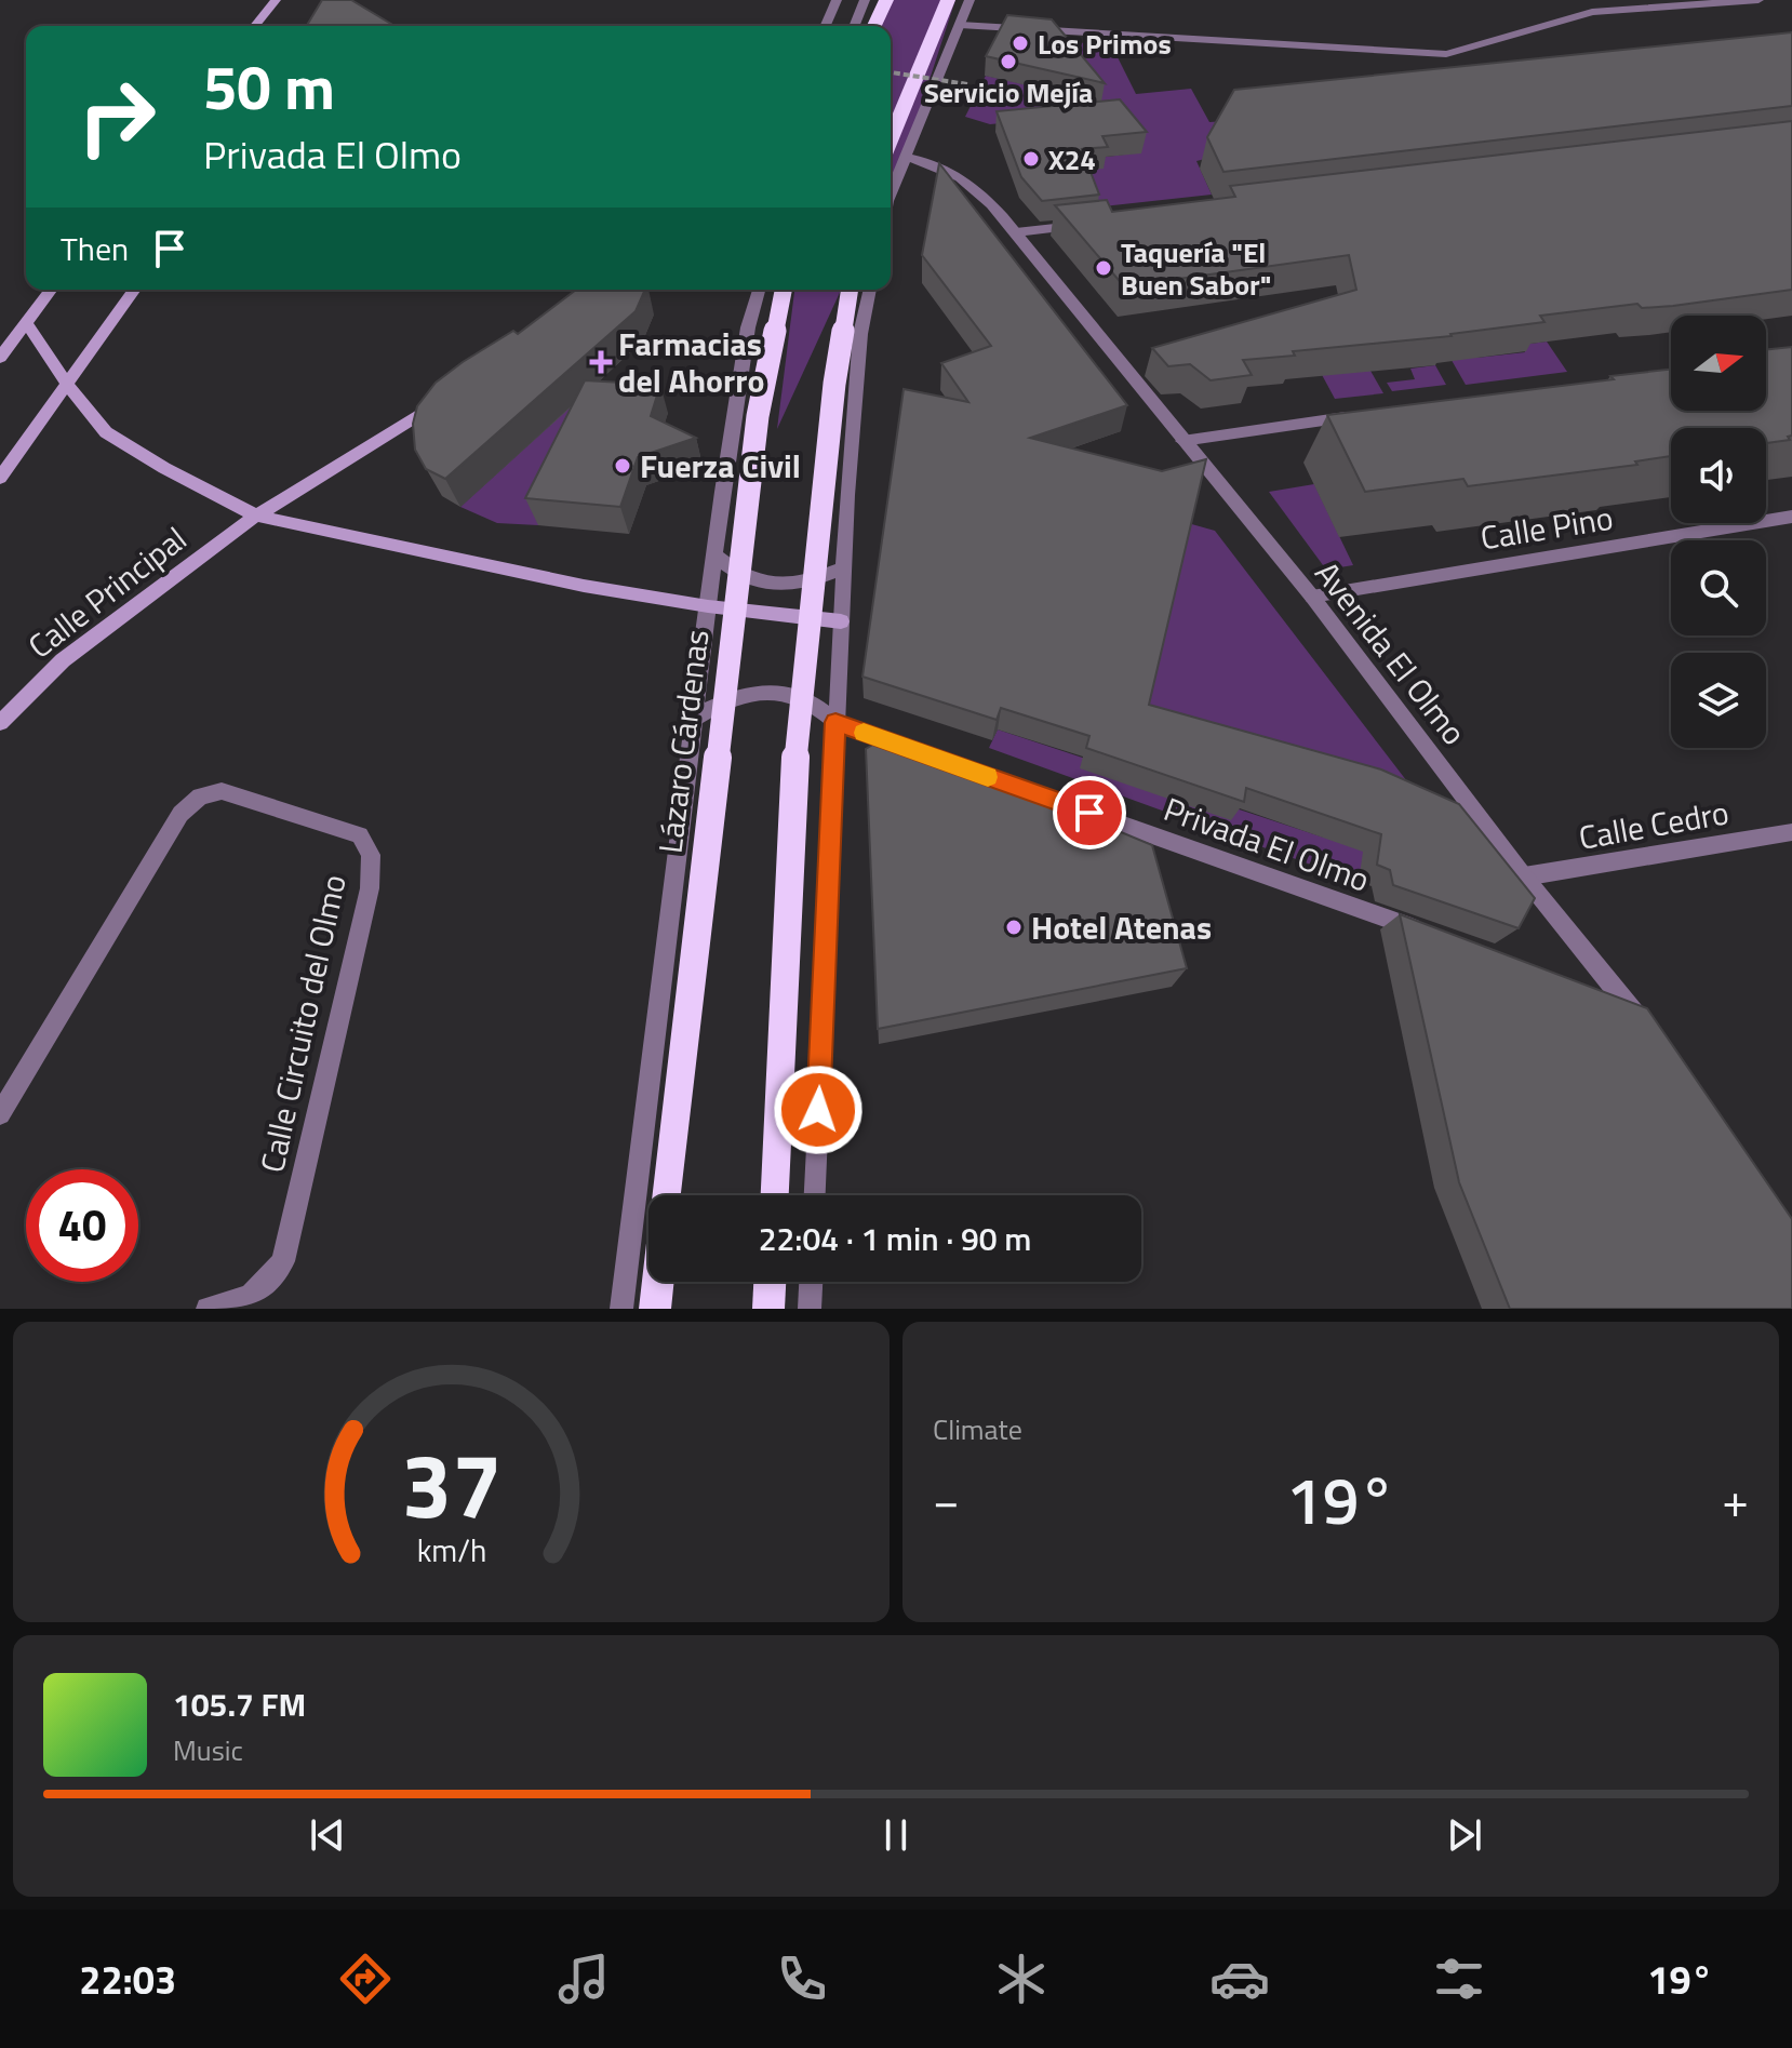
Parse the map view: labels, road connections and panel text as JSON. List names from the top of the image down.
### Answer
{
  "streets": {
    "highway": ["Lázaro Cárdenas"],
    "main road": ["Calle Principal"],
    "street": [
      "Calle Pino",
      "Avenida El Olmo",
      "Calle Cedro",
      "Privada El Olmo",
      "Calle Circuito del Olmo"
    ]
  },
  "crossings": [
    ["Calle Pino", "Avenida El Olmo"],
    ["Avenida El Olmo", "Calle Cedro"]
  ],
  "places": {
    "other": [
      "Los Primos",
      "Servicio Mejía",
      "X24",
      "Taquería \"El Buen Sabor\"",
      "Fuerza Civil",
      "Hotel Atenas"
    ],
    "health": ["Farmacias del Ahorro"]
  },
  "north": "right",
  "page": {
    "turn": ["50 m", "Privada El Olmo"],
    "then": "Then",
    "limit": "40",
    "trip": "22:04 · 1 min · 90 m",
    "tile": "Climate",
    "heat": ["−", "19°", "+"],
    "song": ["105.7 FM", "Music"],
    "tabs": ["22:03", "19°"],
    "gauge": ["37", "km/h"]
  }
}
